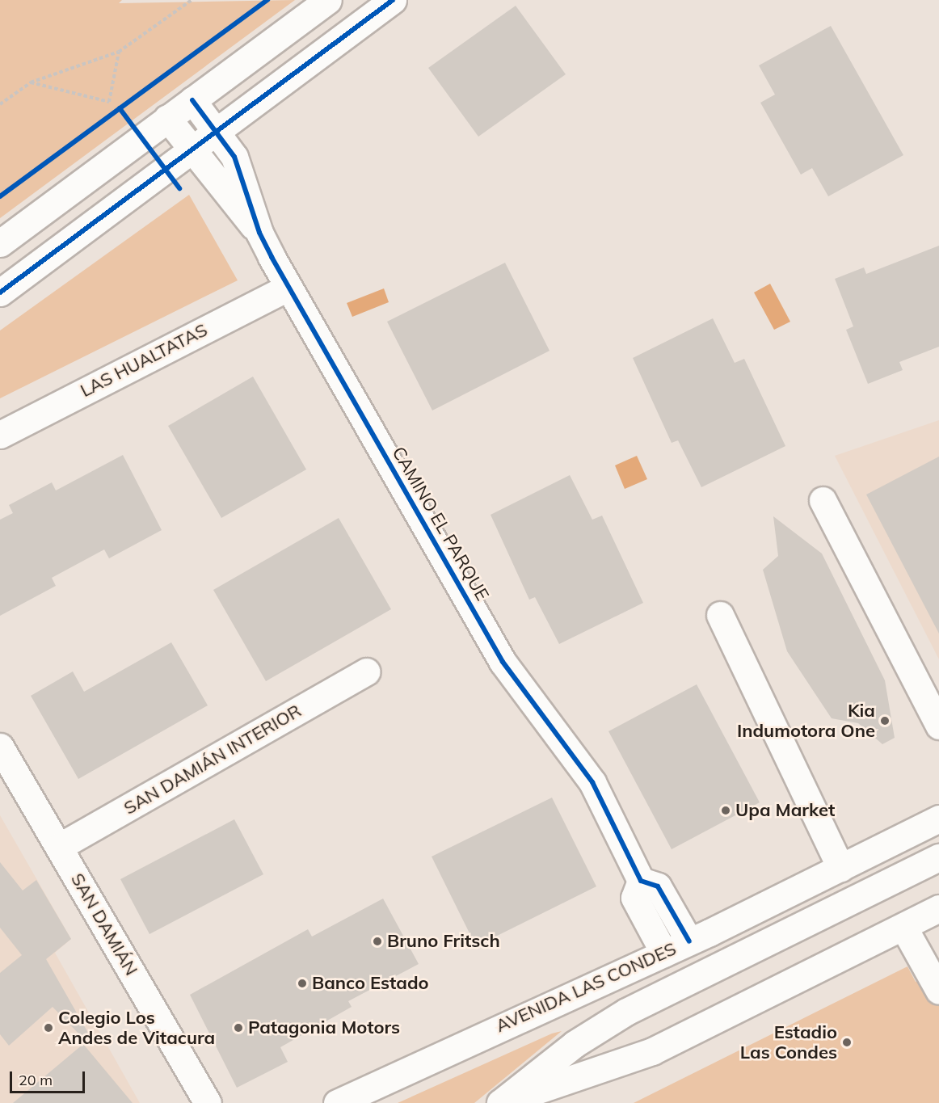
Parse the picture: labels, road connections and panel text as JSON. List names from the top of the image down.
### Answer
{
  "streets": {
    "street": [
      "LAS HUALTATAS",
      "CAMINO EL PARQUE",
      "SAN DAMIÁN INTERIOR",
      "SAN DAMIÁN",
      "AVENIDA LAS CONDES"
    ]
  },
  "crossings": [
    ["LAS HUALTATAS", "CAMINO EL PARQUE"],
    ["SAN DAMIÁN INTERIOR", "SAN DAMIÁN"]
  ],
  "places": [
    "Kia Indumotora One",
    "Upa Market",
    "Bruno Fritsch",
    "Banco Estado",
    "Colegio Los Andes de Vitacura",
    "Patagonia Motors",
    "Estadio Las Condes"
  ],
  "scale_bar": "20 m"
}
